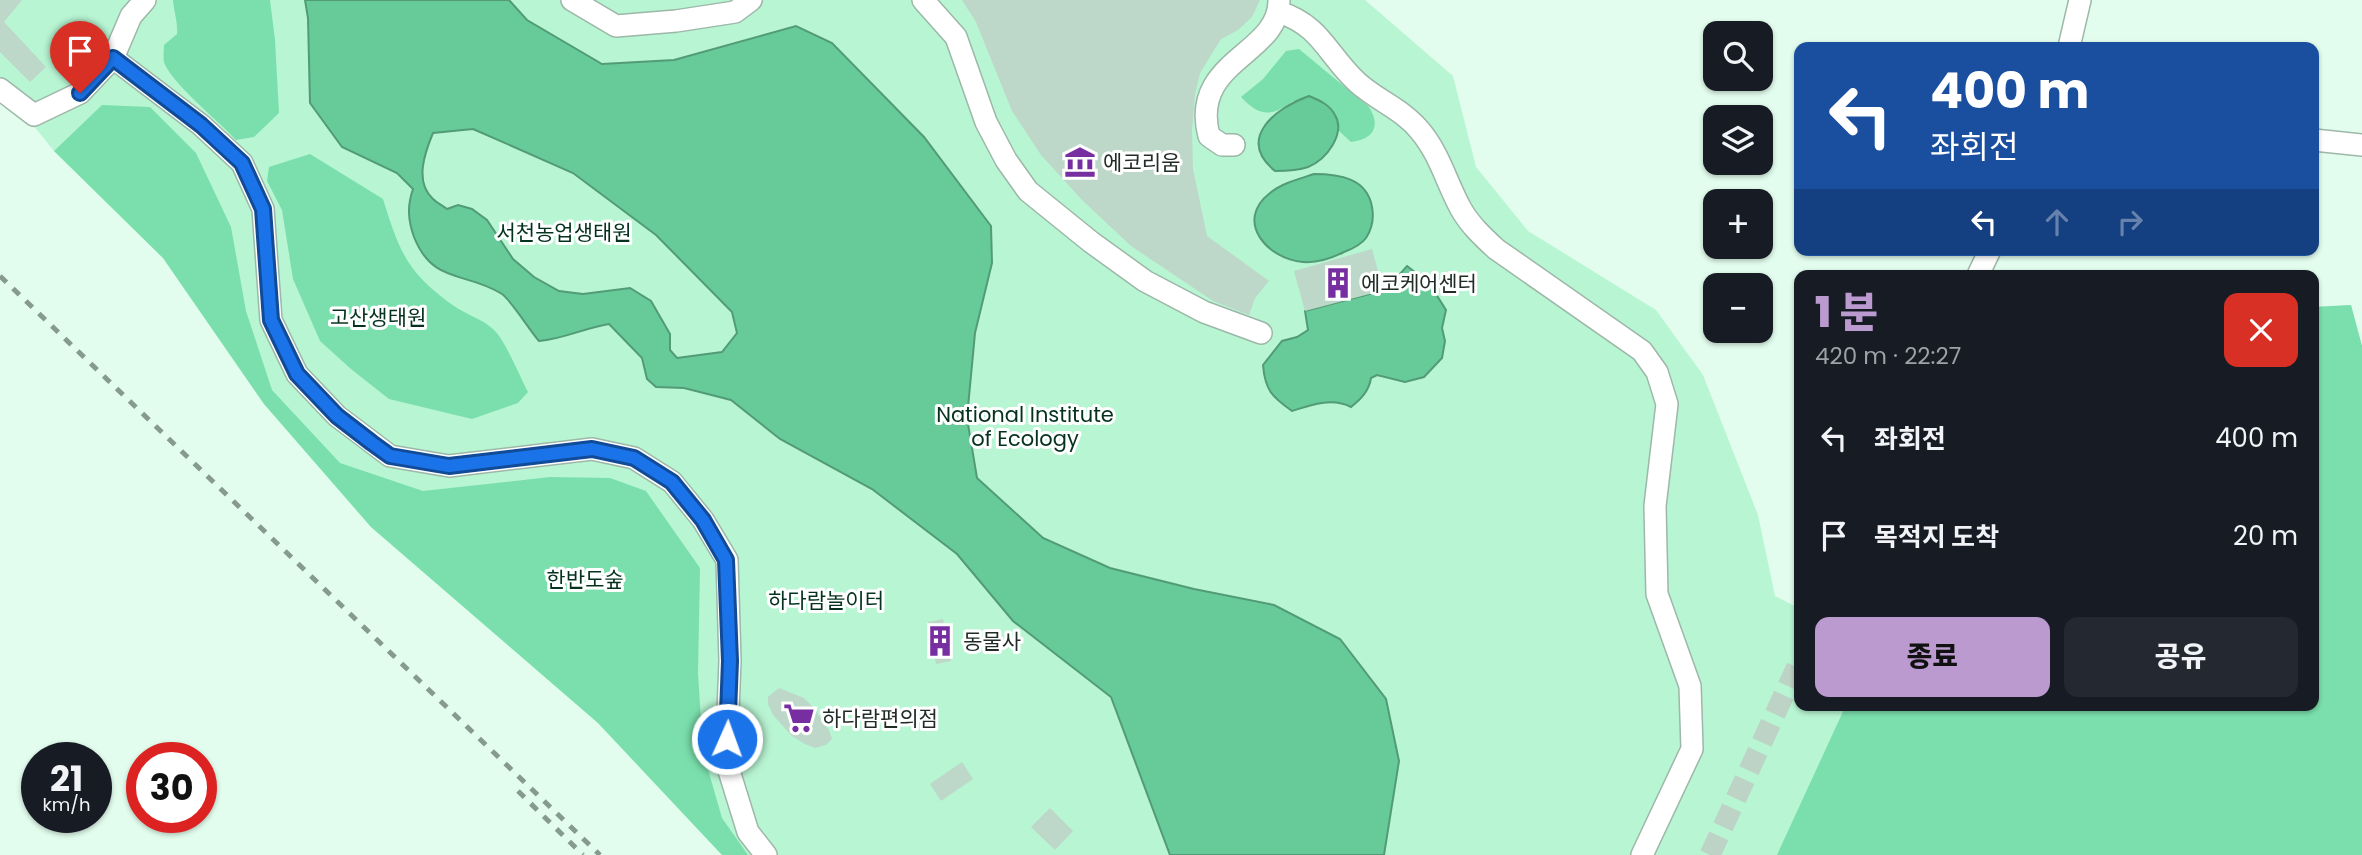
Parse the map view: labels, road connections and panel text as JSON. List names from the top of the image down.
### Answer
{
  "parks": [
    "서천농업생태원",
    "고산생태원",
    "National Institute of Ecology",
    "한반도숲",
    "하다람놀이터"
  ],
  "places": {
    "museum": ["에코리움"],
    "building": ["에코케어센터", "동물사"],
    "supermarket": ["하다람편의점"]
  },
  "page": {
    "map_buttons": ["+", "−"],
    "turn": ["400 m", "좌회전"],
    "heading": ["1 분", "420 m · 22:27"],
    "list": [
      {
        "name": "좌회전",
        "value": "400 m"
      },
      {
        "name": "목적지 도착",
        "value": "20 m"
      }
    ],
    "buttons": ["종료", "공유"],
    "speed": "21 km/h",
    "limit": "30"
  }
}
